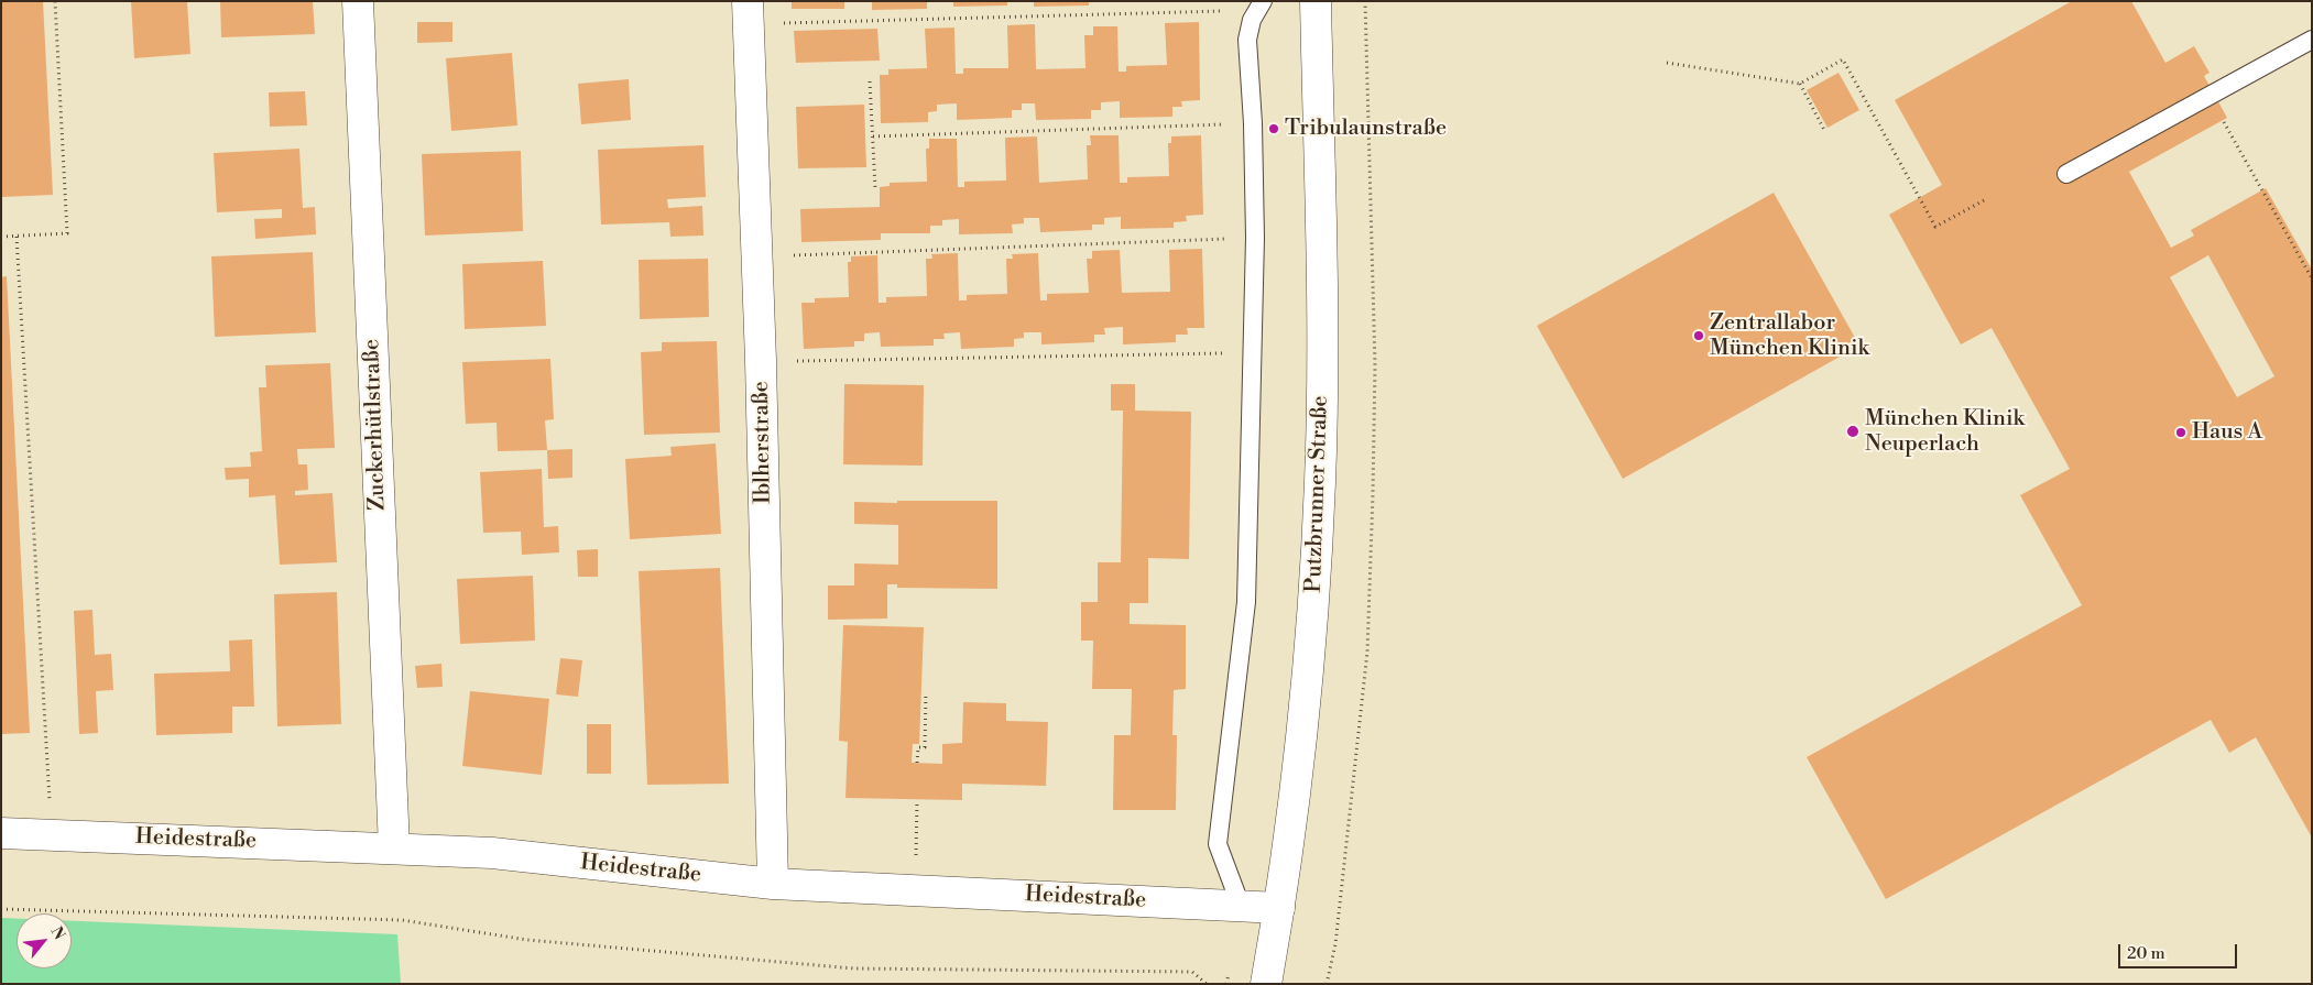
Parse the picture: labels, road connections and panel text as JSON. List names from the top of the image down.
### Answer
{
  "streets": {
    "street": [
      "Zuckerhütlstraße",
      "Iblherstraße",
      "Putzbrunner Straße",
      "Heidestraße"
    ]
  },
  "crossings": [
    ["Zuckerhütlstraße", "Heidestraße"],
    ["Iblherstraße", "Heidestraße"],
    ["Putzbrunner Straße", "Heidestraße"]
  ],
  "places": [
    "Tribulaunstraße",
    "Zentrallabor München Klinik",
    "München Klinik Neuperlach",
    "Haus A"
  ],
  "scale_bar": "20 m",
  "north": "top right"
}
